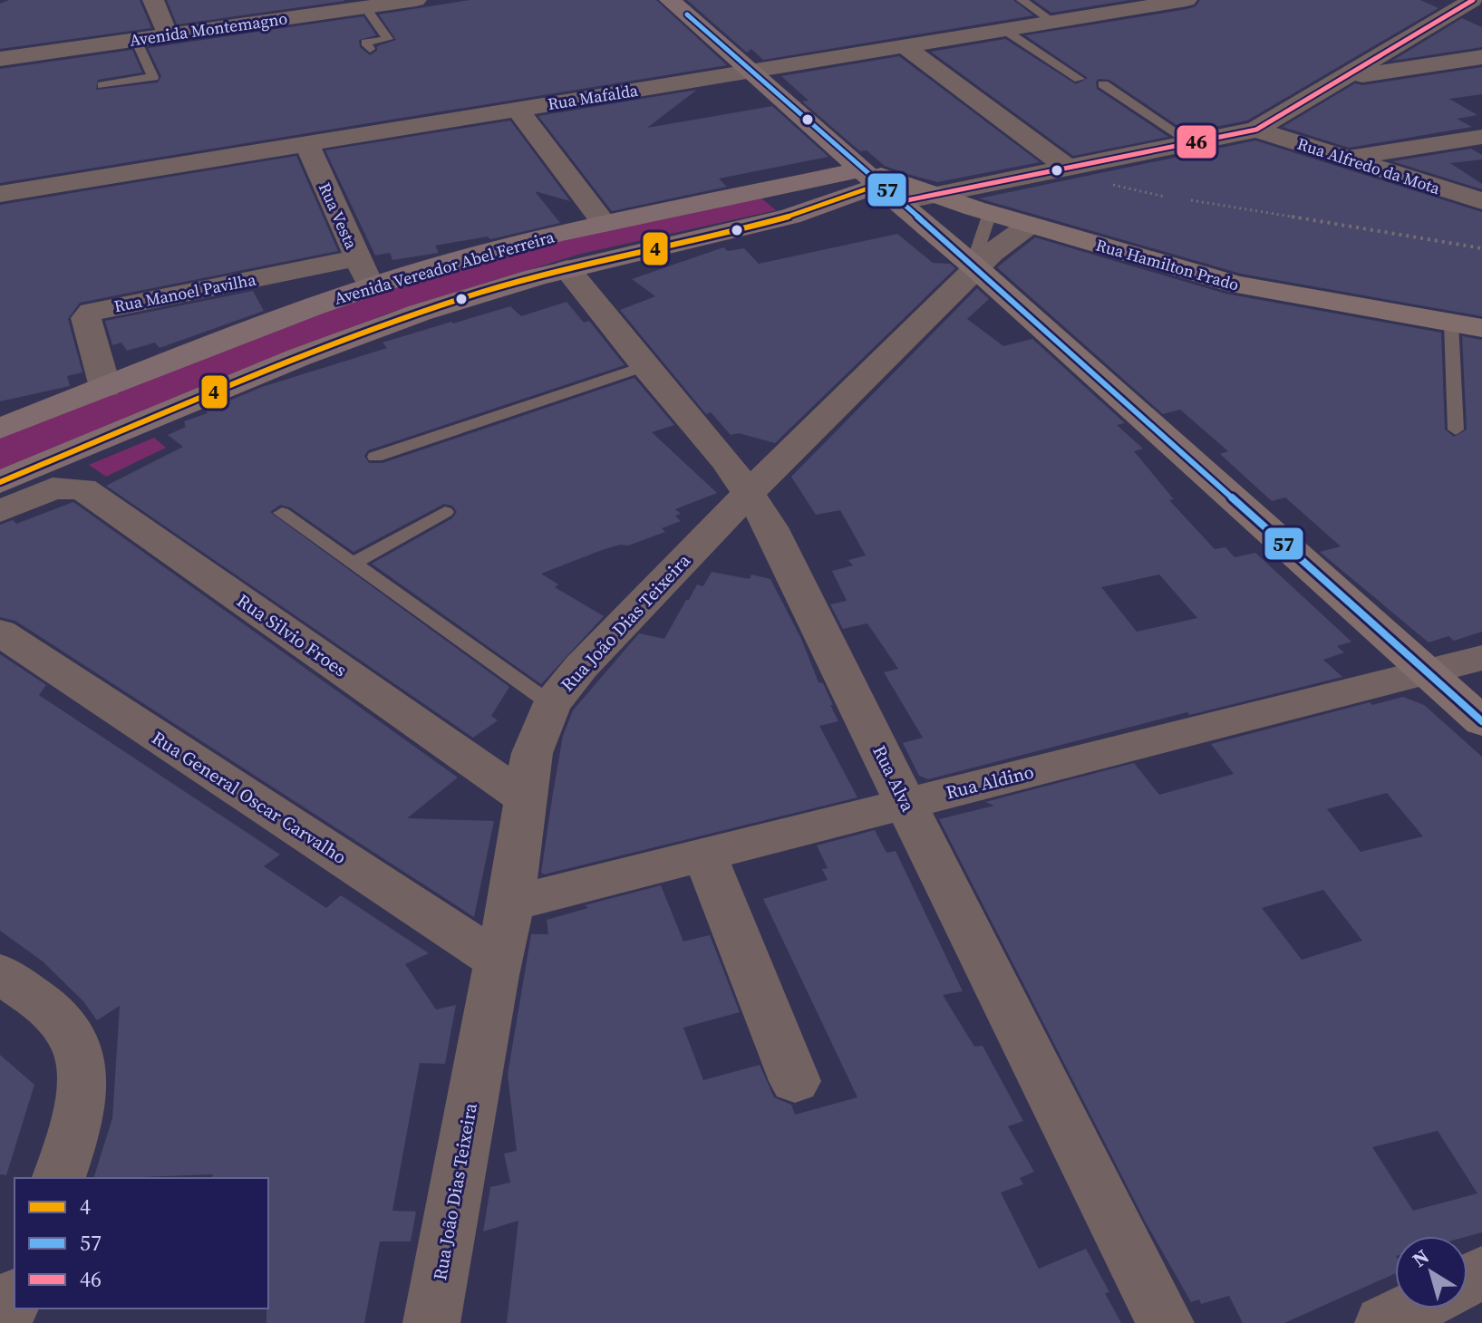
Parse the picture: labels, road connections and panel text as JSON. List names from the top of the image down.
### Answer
{
  "streets": {
    "main road": ["Rua Hamilton Prado", "Avenida Vereador Abel Ferreira"],
    "street": [
      "Avenida Montemagno",
      "Rua Mafalda",
      "Rua Alfredo da Mota",
      "Rua Vesta",
      "Rua Manoel Pavilha",
      "Rua João Dias Teixeira",
      "Rua Silvio Froes",
      "Rua Alva",
      "Rua Aldino",
      "Rua General Oscar Carvalho"
    ]
  },
  "crossings": [
    ["Rua Mafalda", "Rua Vesta"],
    ["Rua Vesta", "Avenida Vereador Abel Ferreira"],
    ["Rua Vesta", "Rua Manoel Pavilha"],
    ["Rua Hamilton Prado", "Avenida Vereador Abel Ferreira"],
    ["Rua Hamilton Prado", "Rua João Dias Teixeira"],
    ["Avenida Vereador Abel Ferreira", "Rua Manoel Pavilha"],
    ["Avenida Vereador Abel Ferreira", "Rua Alva"],
    ["Rua João Dias Teixeira", "Rua Silvio Froes"],
    ["Rua João Dias Teixeira", "Rua Alva"],
    ["Rua João Dias Teixeira", "Rua Aldino"],
    ["Rua João Dias Teixeira", "Rua General Oscar Carvalho"],
    ["Rua Alva", "Rua Aldino"]
  ],
  "lines": ["transit line 46", "transit line 57", "transit line 4"],
  "legend": ["4", "57", "46"],
  "north": "top left"
}
